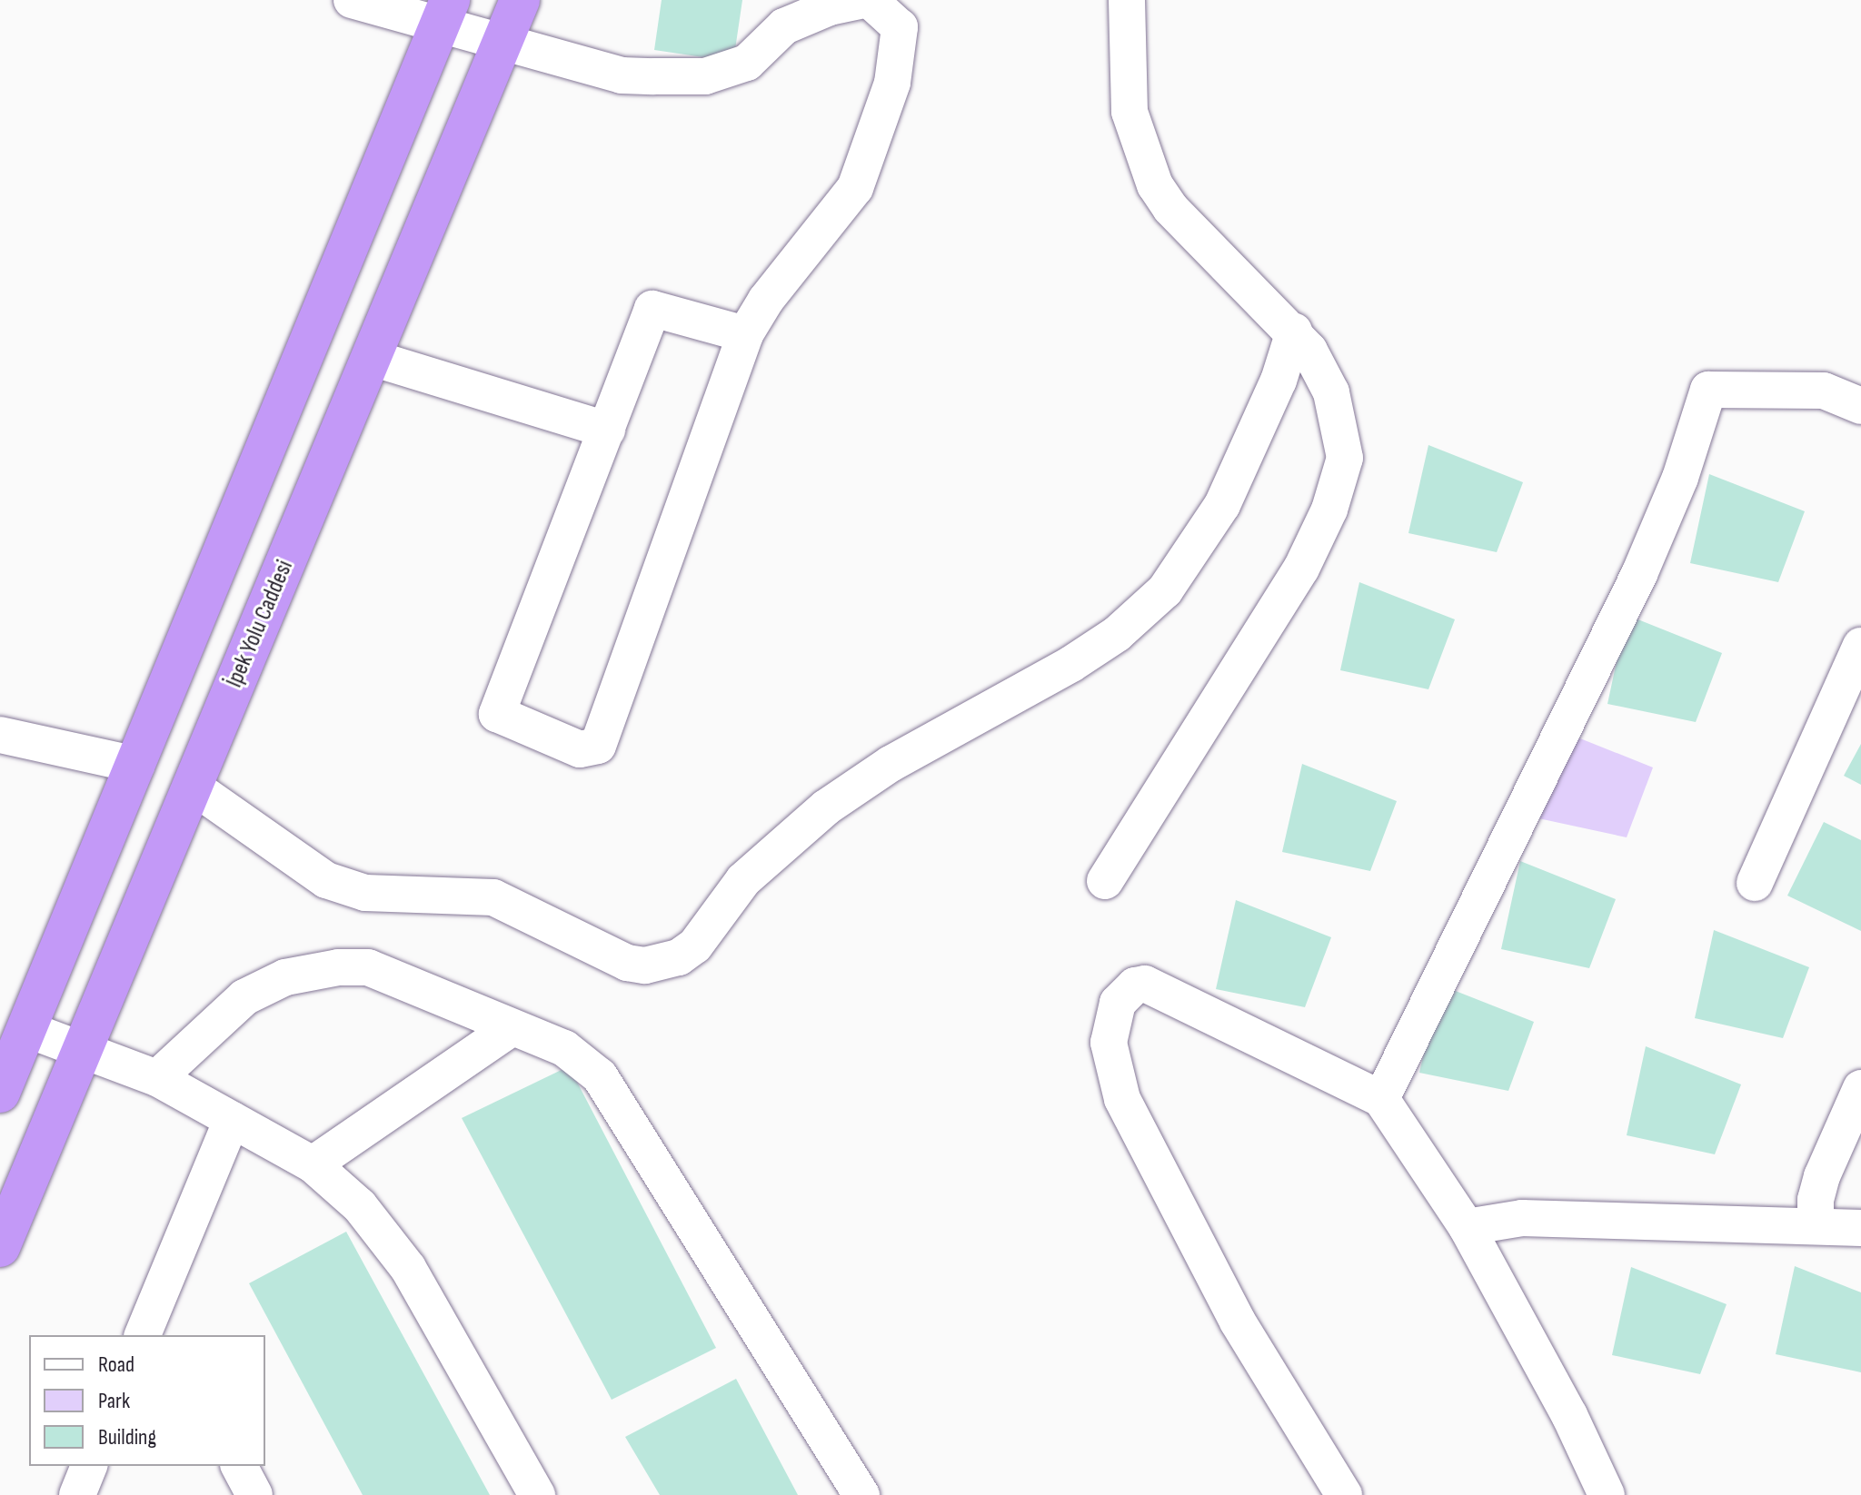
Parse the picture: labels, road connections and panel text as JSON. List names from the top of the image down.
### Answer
{
  "streets": {
    "highway": ["İpek Yolu Caddesi"]
  },
  "legend": ["Road", "Park", "Building"]
}
